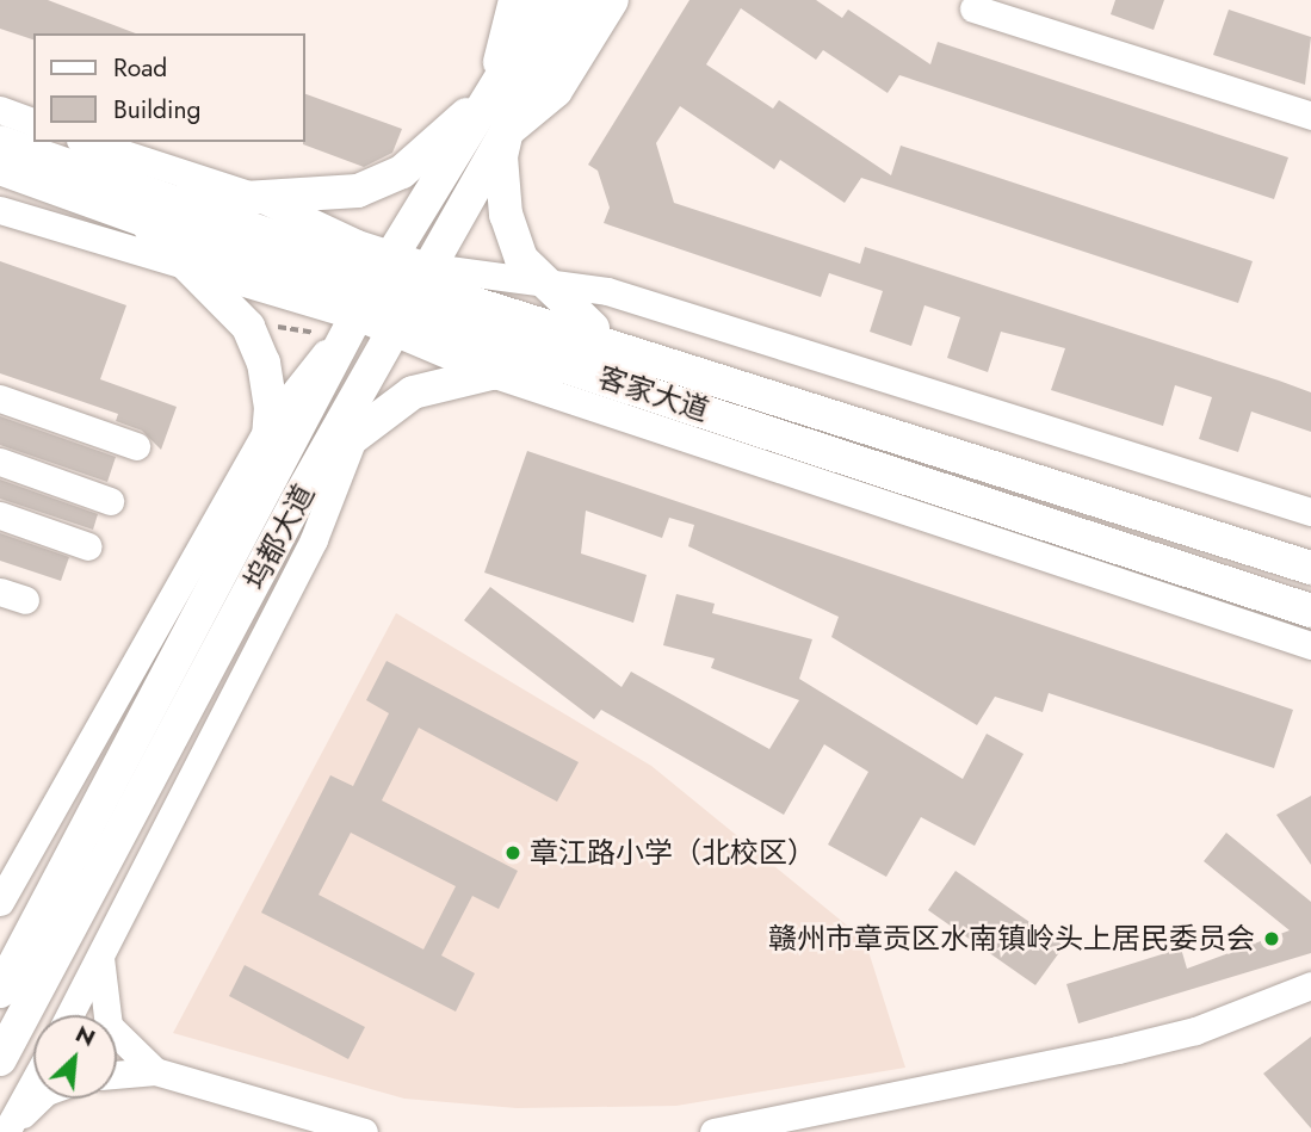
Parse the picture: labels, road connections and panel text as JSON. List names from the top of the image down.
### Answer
{
  "streets": {
    "main road": ["客家大道", "坞都大道"]
  },
  "crossings": [
    ["客家大道", "坞都大道"]
  ],
  "places": ["章江路小学（北校区）", "赣州市章贡区水南镇岭头上居民委员会"],
  "legend": ["Road", "Building"],
  "north": "top right"
}
